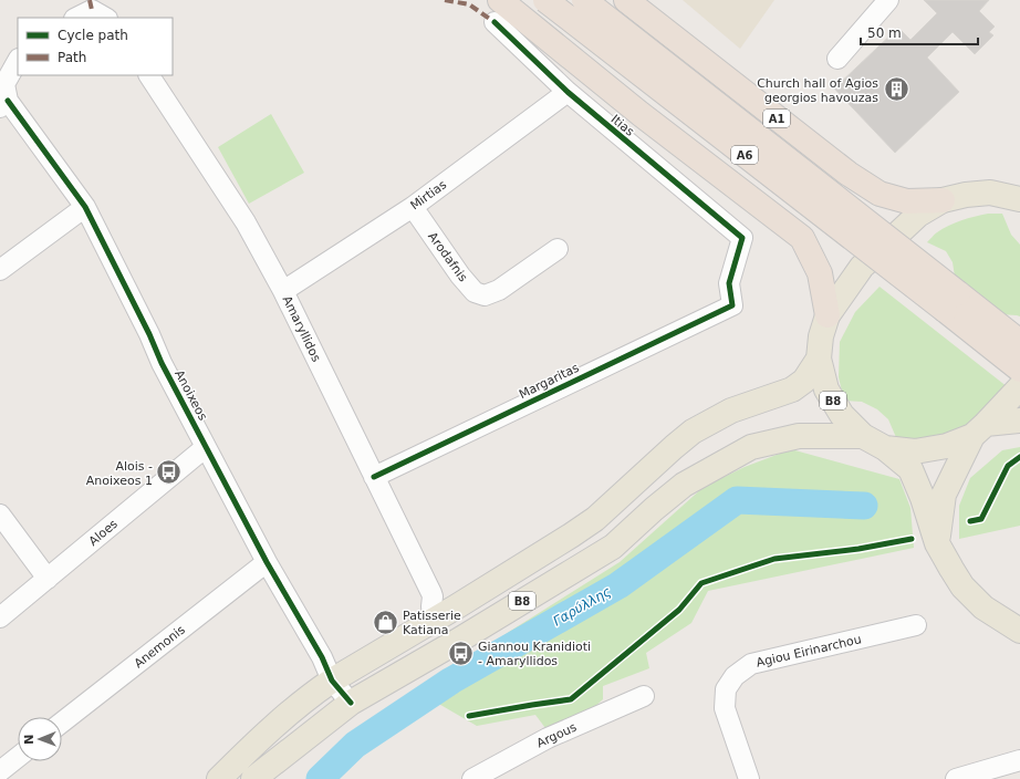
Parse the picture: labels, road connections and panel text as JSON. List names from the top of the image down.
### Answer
{
  "streets": {
    "highway": ["A1", "A6"],
    "main road": ["B8"],
    "street": [
      "Itias",
      "Mirtias",
      "Arodafnis",
      "Amaryllidos",
      "Margaritas",
      "Anoixeos",
      "Aloes",
      "Anemonis",
      "Agiou Eirinarchou",
      "Argous"
    ]
  },
  "crossings": [
    ["A1", "B8"],
    ["Itias", "Mirtias"],
    ["Itias", "Margaritas"],
    ["Mirtias", "Arodafnis"],
    ["Mirtias", "Amaryllidos"],
    ["Amaryllidos", "Margaritas"],
    ["Amaryllidos", "B8"],
    ["Anoixeos", "B8"],
    ["Anoixeos", "Aloes"],
    ["Anoixeos", "Anemonis"]
  ],
  "water": ["Γαρύλλης"],
  "places": {
    "building": ["Church hall of Agios georgios havouzas"],
    "bus stop": ["Alois - Anoixeos 1", "Giannou Kranidioti - Amaryllidos"],
    "shop": ["Patisserie Katiana"]
  },
  "legend": ["Cycle path", "Path"],
  "scale_bar": "50 m",
  "north": "left"
}
